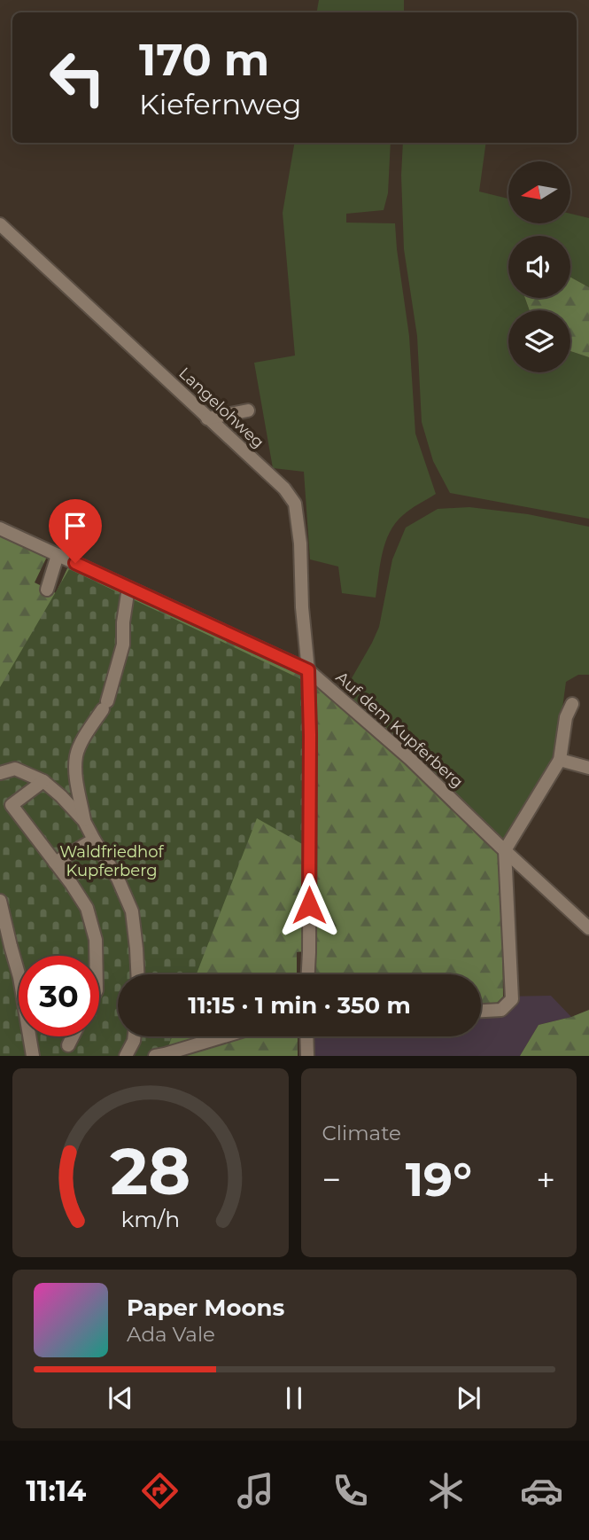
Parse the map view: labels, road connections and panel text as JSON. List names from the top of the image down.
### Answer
{
  "streets": {
    "street": ["Langelohweg", "Auf dem Kupferberg"]
  },
  "crossings": [
    ["Langelohweg", "Auf dem Kupferberg"]
  ],
  "parks": ["Waldfriedhof Kupferberg"],
  "north": "left",
  "page": {
    "turn": ["170 m", "Kiefernweg"],
    "limit": "30",
    "trip": "11:15 · 1 min · 350 m",
    "tile": "Climate",
    "heat": ["−", "19°", "+"],
    "song": ["Paper Moons", "Ada Vale"],
    "tabs": "11:14",
    "gauge": ["28", "km/h"]
  }
}
